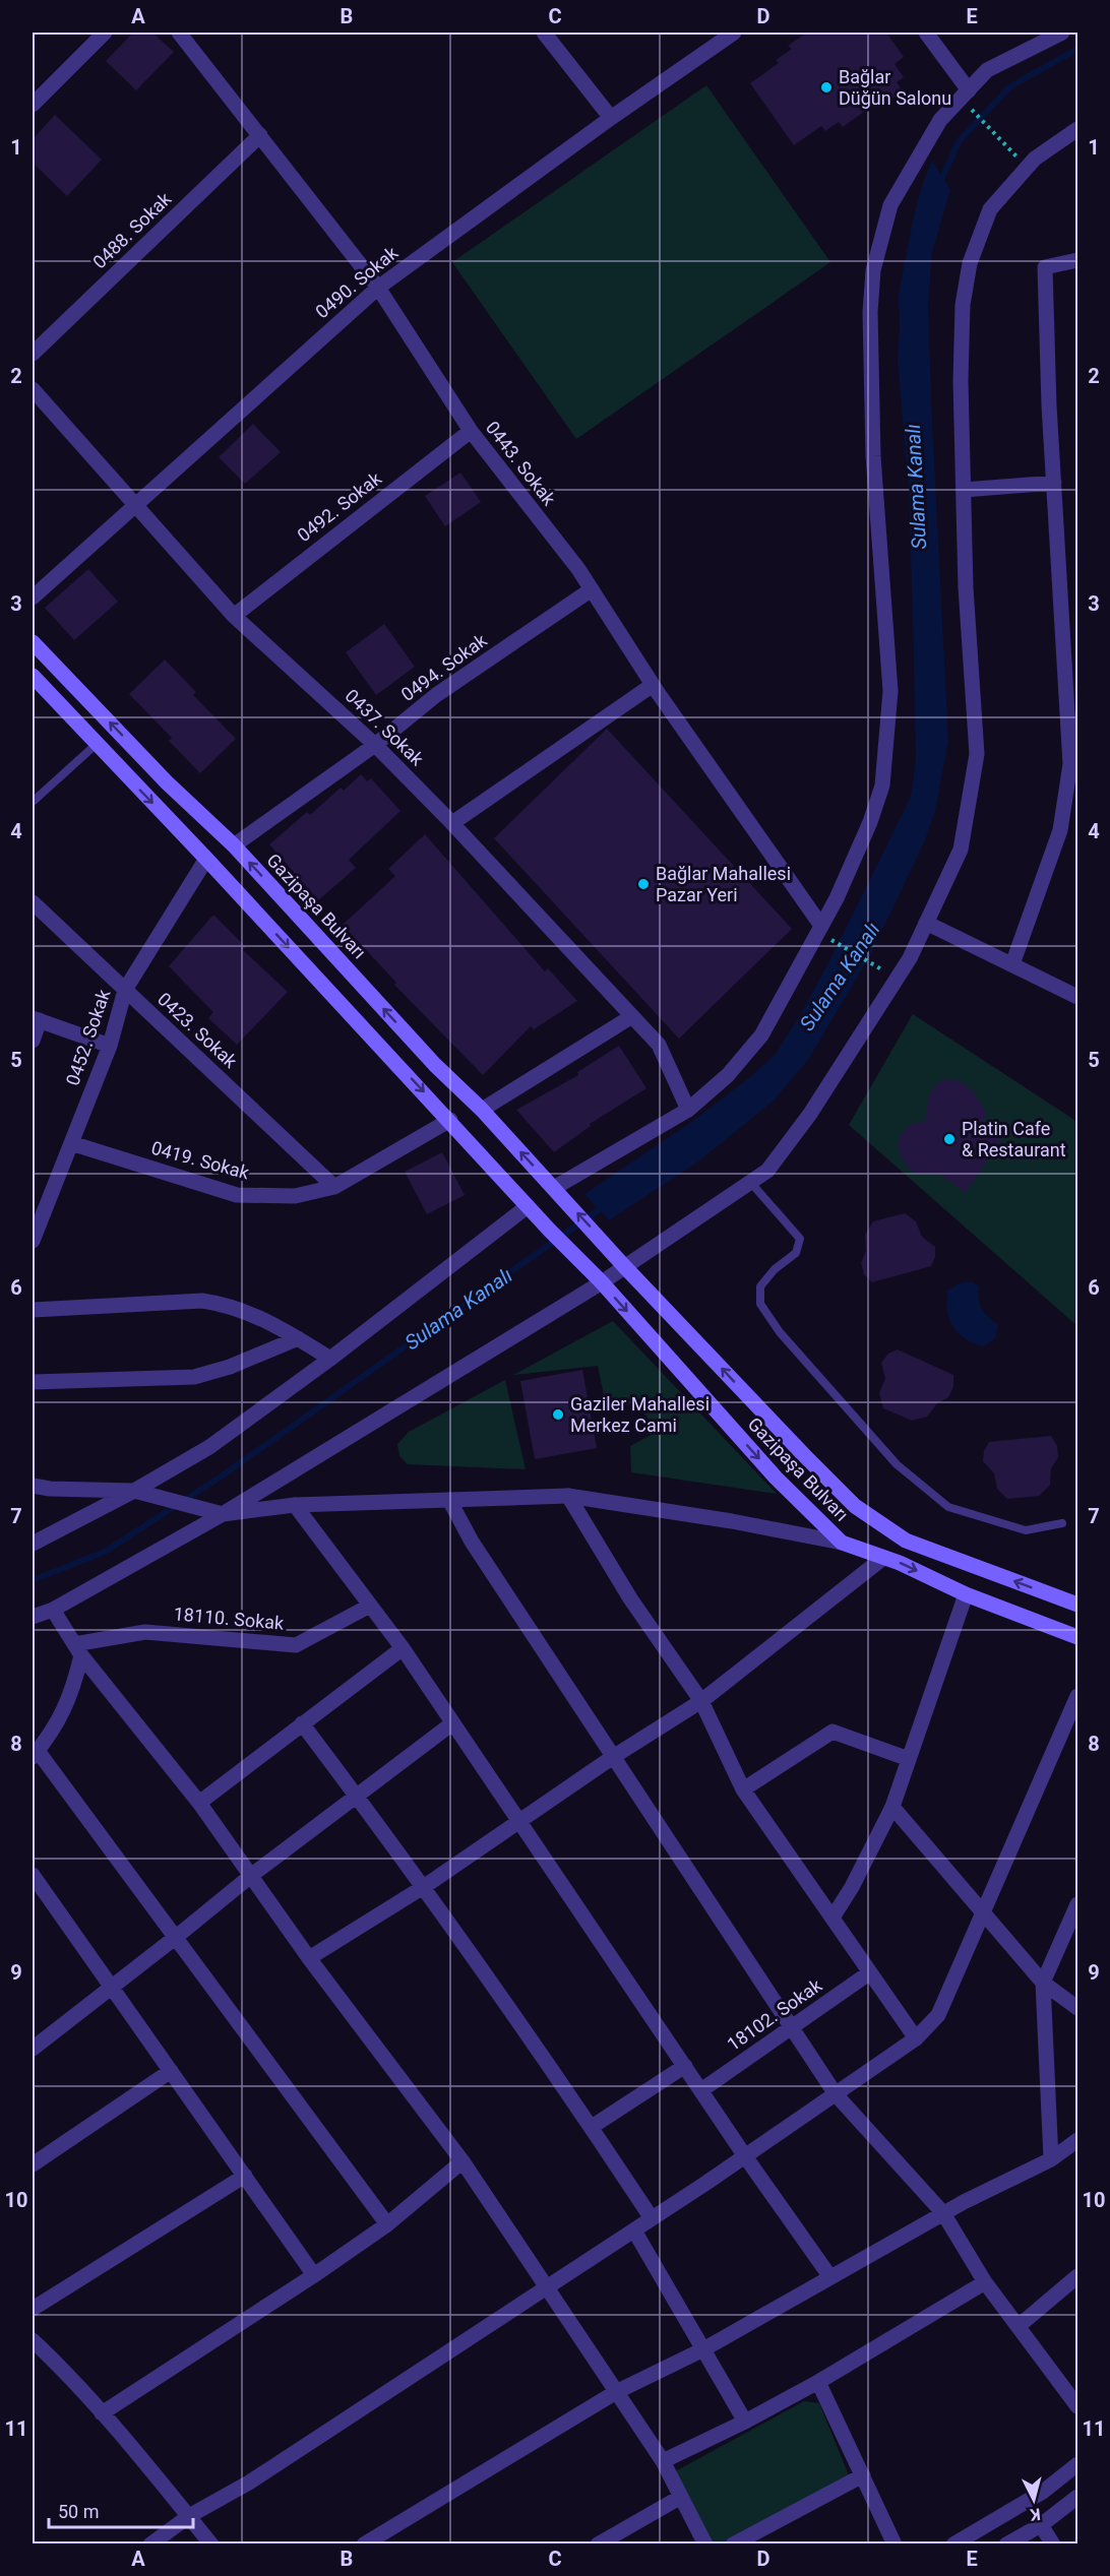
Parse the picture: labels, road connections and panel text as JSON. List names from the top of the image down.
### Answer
{
  "streets": {
    "main road": ["Gazipaşa Bulvarı"],
    "street": [
      "0488. Sokak",
      "0490. Sokak",
      "0443. Sokak",
      "0492. Sokak",
      "0494. Sokak",
      "0437. Sokak",
      "0423. Sokak",
      "0452. Sokak",
      "0419. Sokak",
      "18110. Sokak",
      "18102. Sokak"
    ]
  },
  "crossings": [
    ["0488. Sokak", "0443. Sokak"],
    ["0490. Sokak", "0443. Sokak"],
    ["0490. Sokak", "0437. Sokak"],
    ["0443. Sokak", "0492. Sokak"],
    ["0443. Sokak", "0494. Sokak"],
    ["0492. Sokak", "0437. Sokak"],
    ["0494. Sokak", "0437. Sokak"],
    ["0494. Sokak", "Gazipaşa Bulvarı"],
    ["0423. Sokak", "0452. Sokak"],
    ["0423. Sokak", "0419. Sokak"],
    ["0452. Sokak", "0419. Sokak"]
  ],
  "water": ["Sulama Kanalı"],
  "places": [
    "Bağlar Düğün Salonu",
    "Bağlar Mahallesi Pazar Yeri",
    "Platin Cafe & Restaurant",
    "Gaziler Mahallesi Merkez Cami"
  ],
  "scale_bar": "50 m",
  "north": "bottom",
  "grid": {
    "columns": [
      "A",
      "B",
      "C",
      "D",
      "E"
    ],
    "rows": [
      "1",
      "2",
      "3",
      "4",
      "5",
      "6",
      "7",
      "8",
      "9",
      "10",
      "11"
    ]
  }
}
